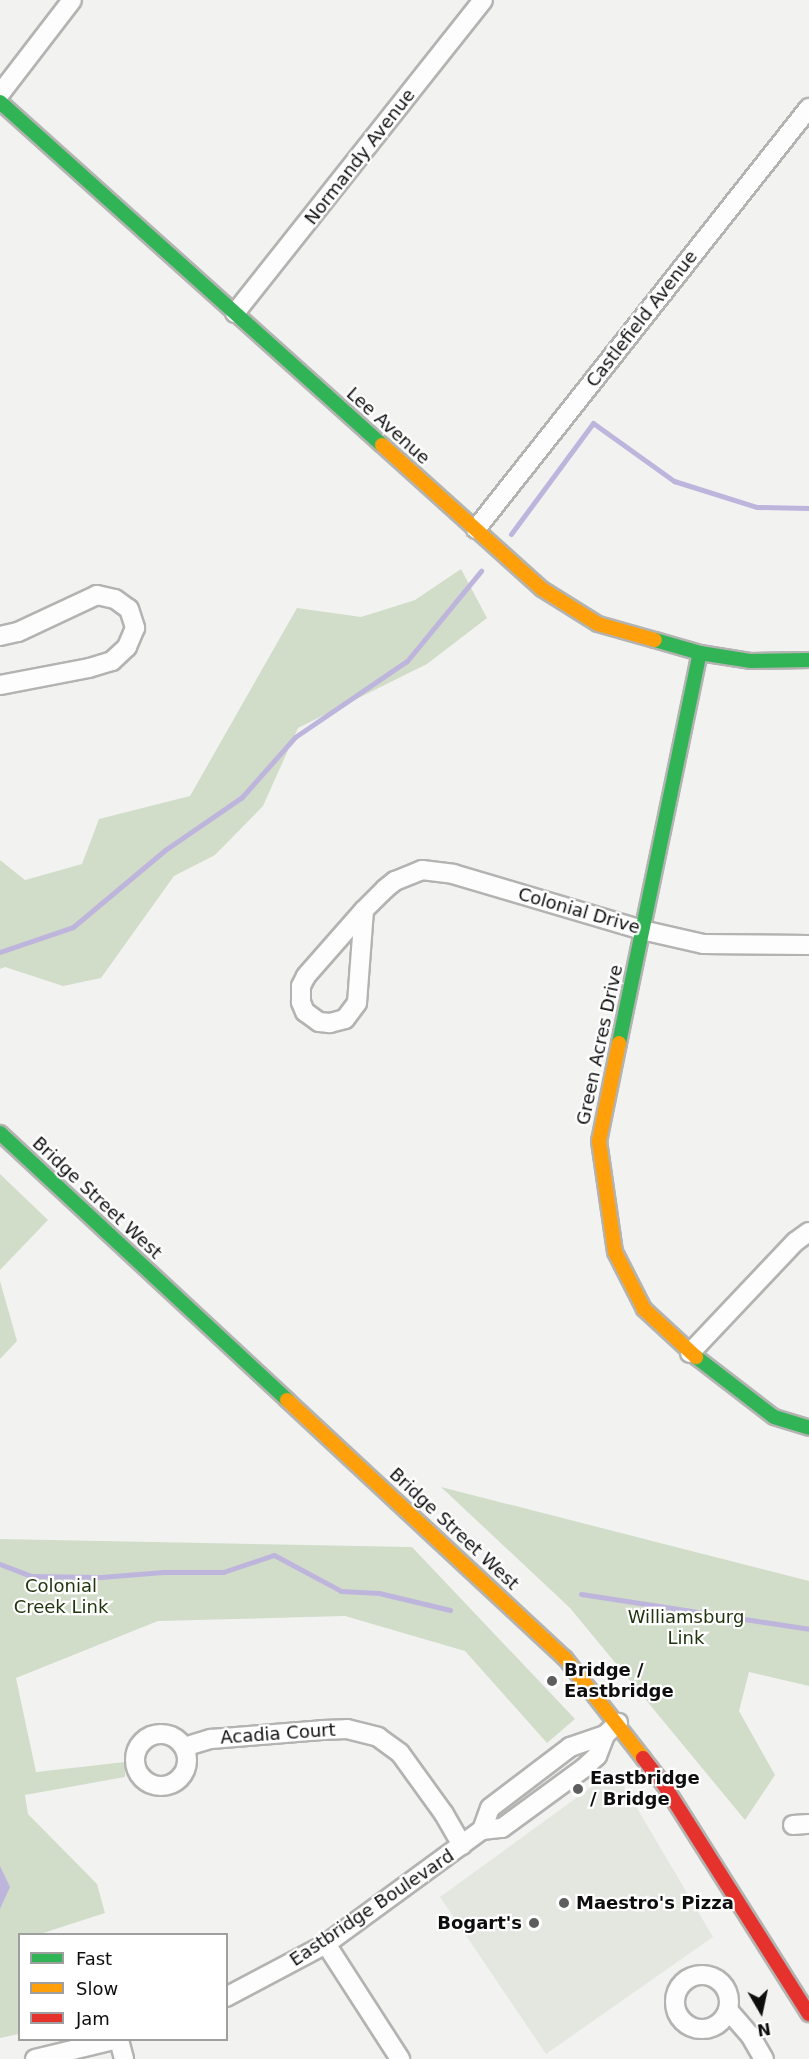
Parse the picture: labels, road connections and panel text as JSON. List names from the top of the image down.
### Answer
{
  "streets": {
    "street": [
      "Normandy Avenue",
      "Castlefield Avenue",
      "Lee Avenue",
      "Colonial Drive",
      "Green Acres Drive",
      "Bridge Street West",
      "Acadia Court",
      "Eastbridge Boulevard"
    ]
  },
  "crossings": [
    ["Normandy Avenue", "Lee Avenue"],
    ["Castlefield Avenue", "Lee Avenue"],
    ["Lee Avenue", "Green Acres Drive"],
    ["Colonial Drive", "Green Acres Drive"],
    ["Bridge Street West", "Eastbridge Boulevard"],
    ["Acadia Court", "Eastbridge Boulevard"]
  ],
  "parks": ["Colonial Creek Link", "Williamsburg Link"],
  "places": [
    "Bridge / Eastbridge",
    "Eastbridge / Bridge",
    "Maestro's Pizza",
    "Bogart's"
  ],
  "legend": ["Fast", "Slow", "Jam"],
  "north": "bottom"
}
